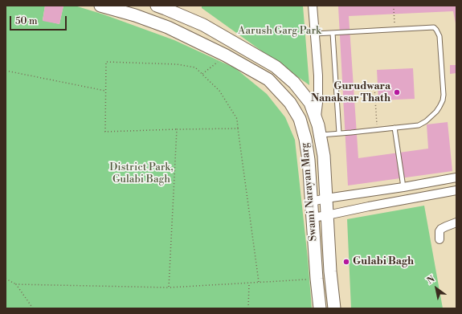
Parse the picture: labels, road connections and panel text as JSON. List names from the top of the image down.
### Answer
{
  "streets": {
    "main road": ["Swami Narayan Marg"]
  },
  "parks": ["Aarush Garg Park", "District Park, Gulabi Bagh"],
  "places": ["Gurudwara Nanaksar Thath", "Gulabi Bagh"],
  "scale_bar": "50 m",
  "north": "top left"
}
